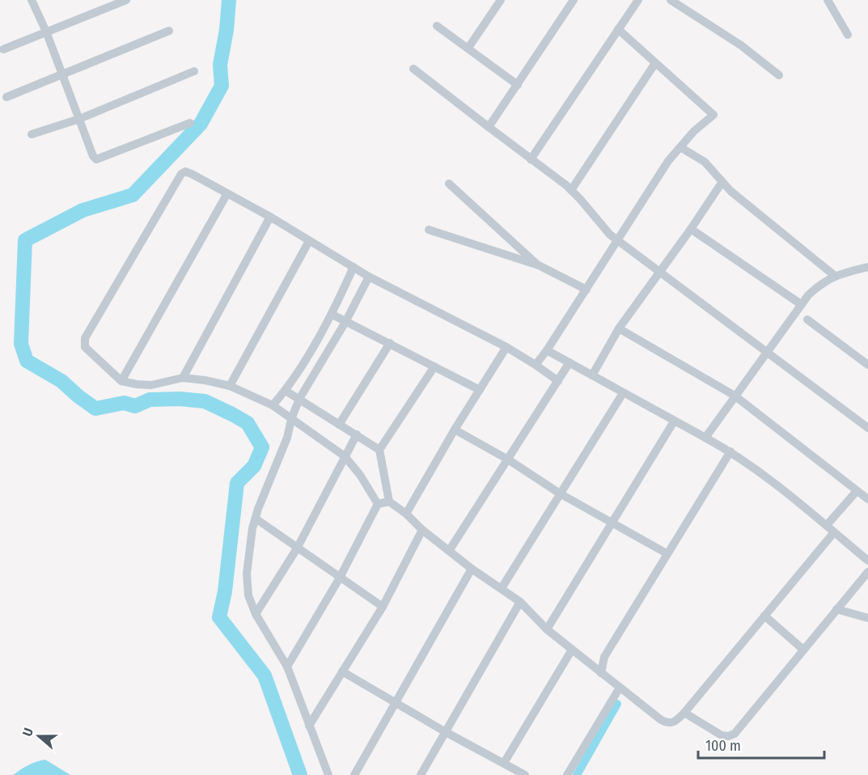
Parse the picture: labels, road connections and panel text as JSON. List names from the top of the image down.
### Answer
{
  "scale_bar": "100 m",
  "north": "left"
}
